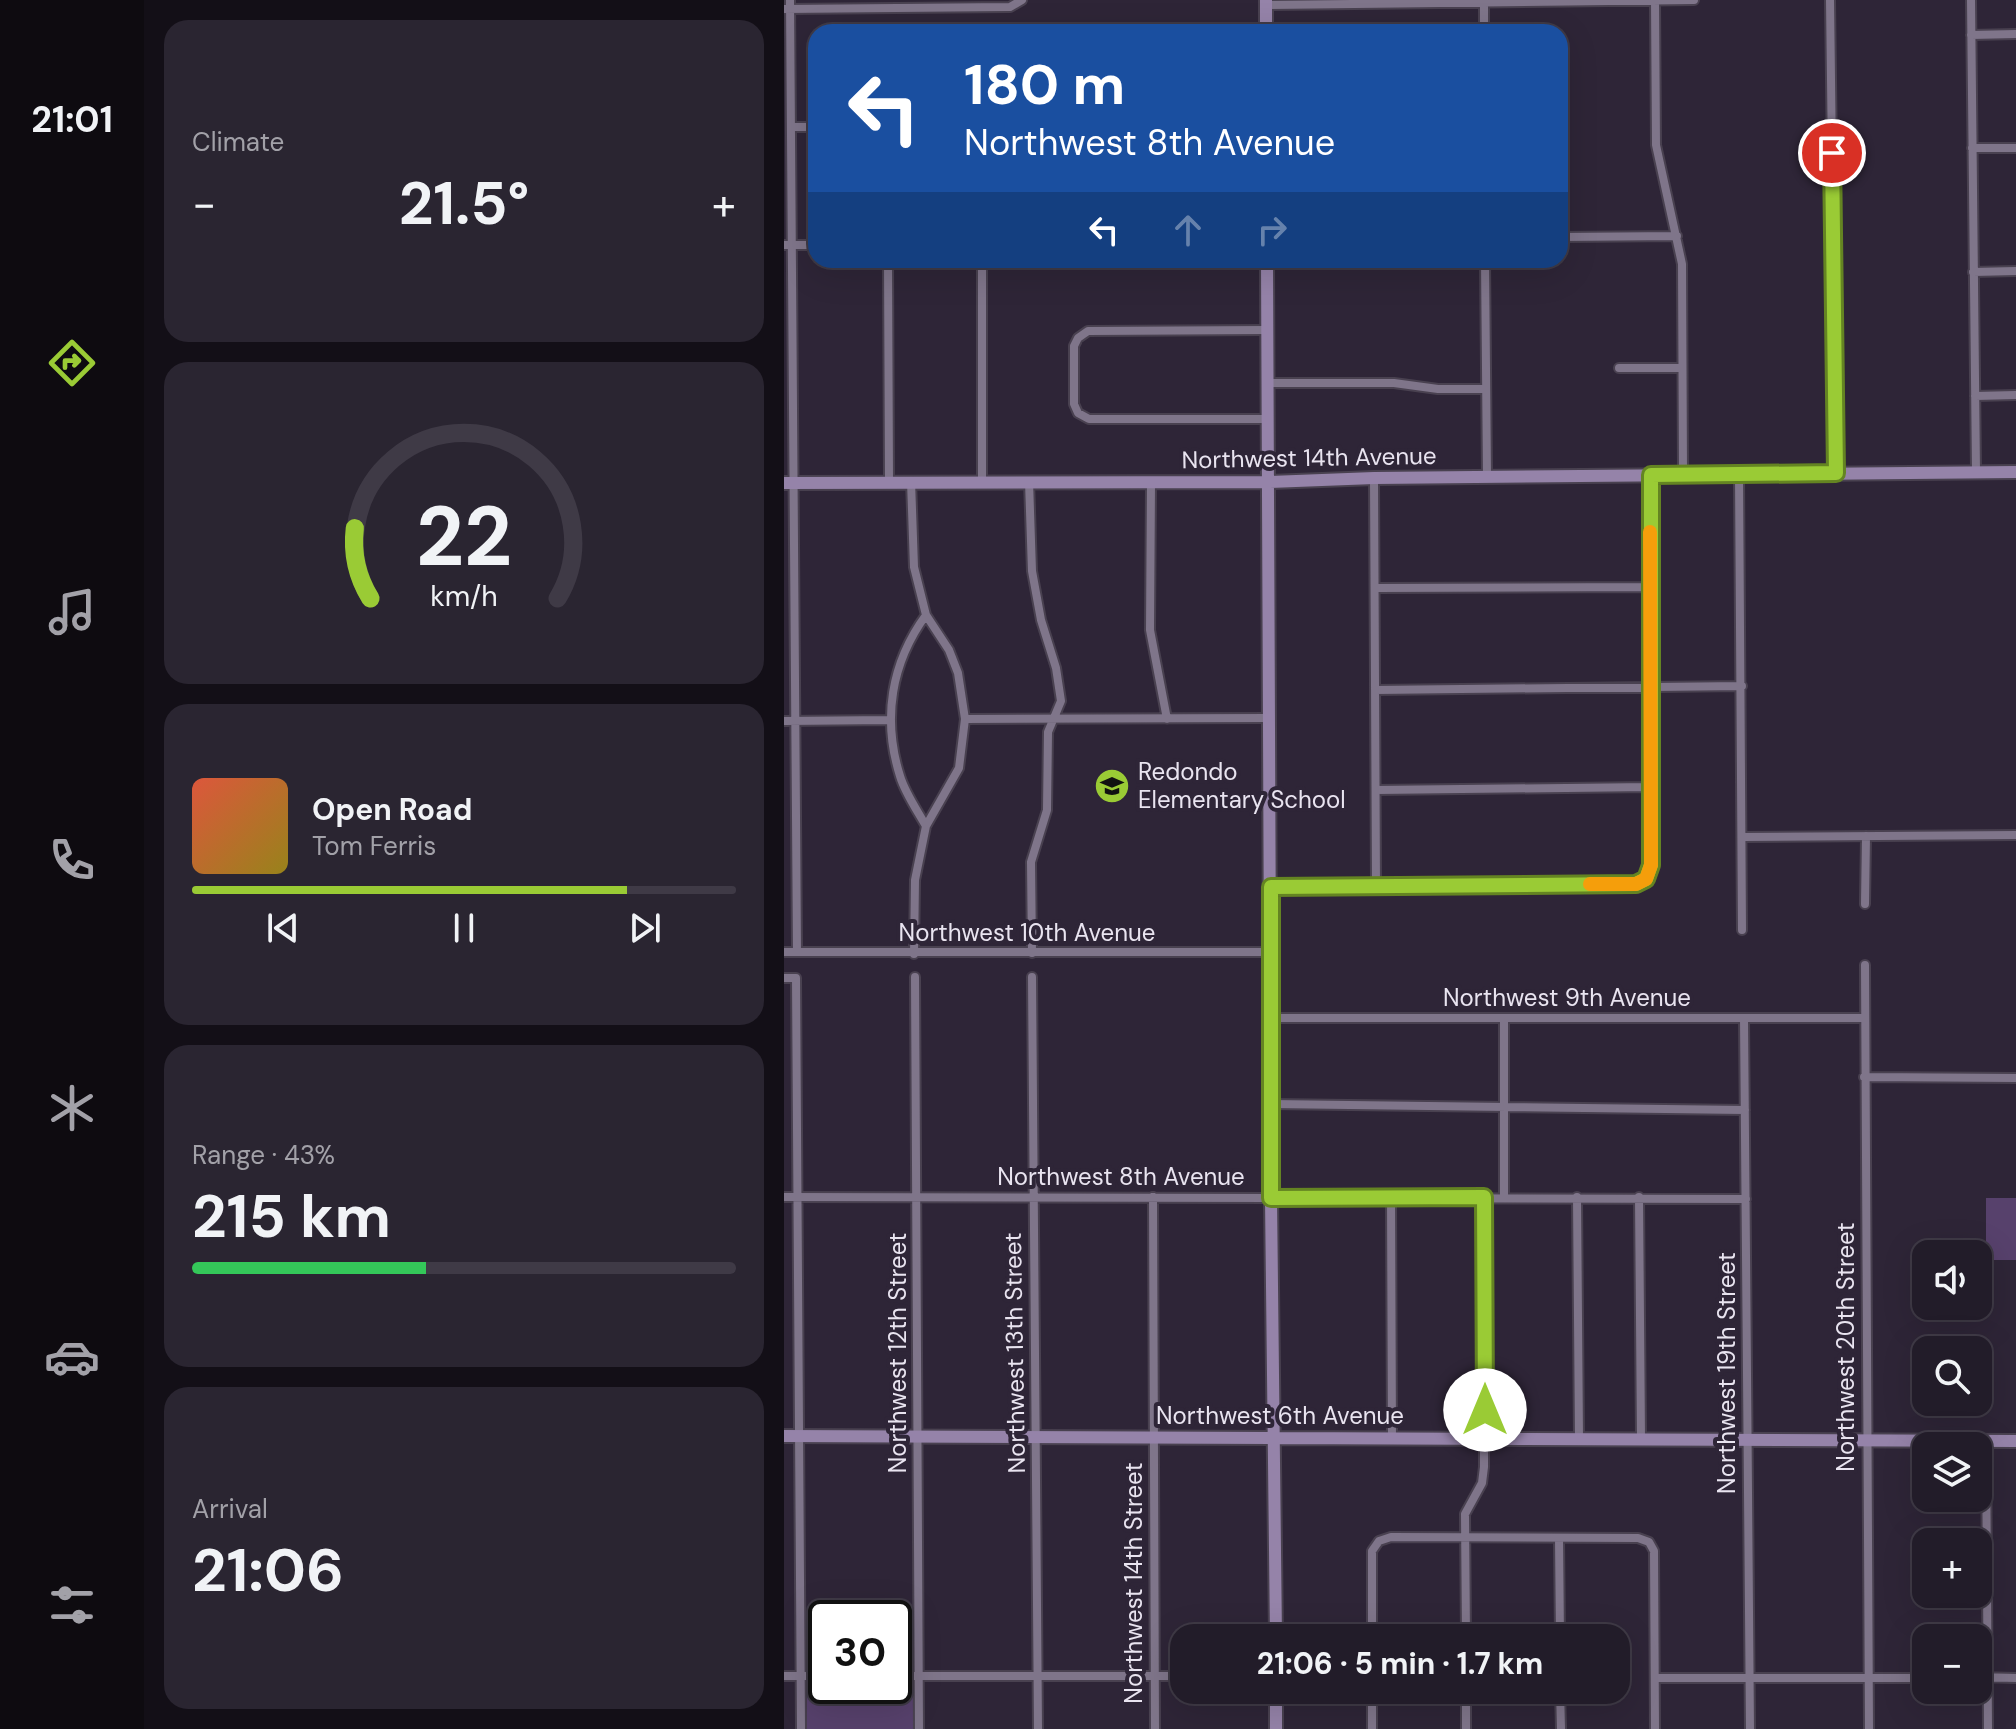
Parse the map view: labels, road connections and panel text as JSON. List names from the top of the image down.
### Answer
{
  "streets": {
    "street": [
      "Northwest 14th Avenue",
      "Northwest 10th Avenue",
      "Northwest 9th Avenue",
      "Northwest 8th Avenue",
      "Northwest 20th Street",
      "Northwest 12th Street",
      "Northwest 13th Street",
      "Northwest 19th Street",
      "Northwest 6th Avenue",
      "Northwest 14th Street"
    ]
  },
  "crossings": [
    ["Northwest 9th Avenue", "Northwest 20th Street"],
    ["Northwest 9th Avenue", "Northwest 19th Street"],
    ["Northwest 8th Avenue", "Northwest 12th Street"],
    ["Northwest 8th Avenue", "Northwest 13th Street"],
    ["Northwest 8th Avenue", "Northwest 19th Street"],
    ["Northwest 8th Avenue", "Northwest 14th Street"],
    ["Northwest 20th Street", "Northwest 6th Avenue"],
    ["Northwest 12th Street", "Northwest 6th Avenue"],
    ["Northwest 13th Street", "Northwest 6th Avenue"],
    ["Northwest 19th Street", "Northwest 6th Avenue"],
    ["Northwest 6th Avenue", "Northwest 14th Street"]
  ],
  "places": {
    "school or university": ["Redondo Elementary School"]
  },
  "page": {
    "tabs": "21:01",
    "tile": [
      "Climate",
      ["Range · 43%", "215 km"],
      ["Arrival", "21:06"]
    ],
    "turn": ["180 m", "Northwest 8th Avenue"],
    "heat": ["−", "21.5°", "+"],
    "song": ["Open Road", "Tom Ferris"],
    "map_buttons": ["+", "−"],
    "limit": "30",
    "trip": "21:06 · 5 min · 1.7 km",
    "gauge": ["22", "km/h"]
  }
}
